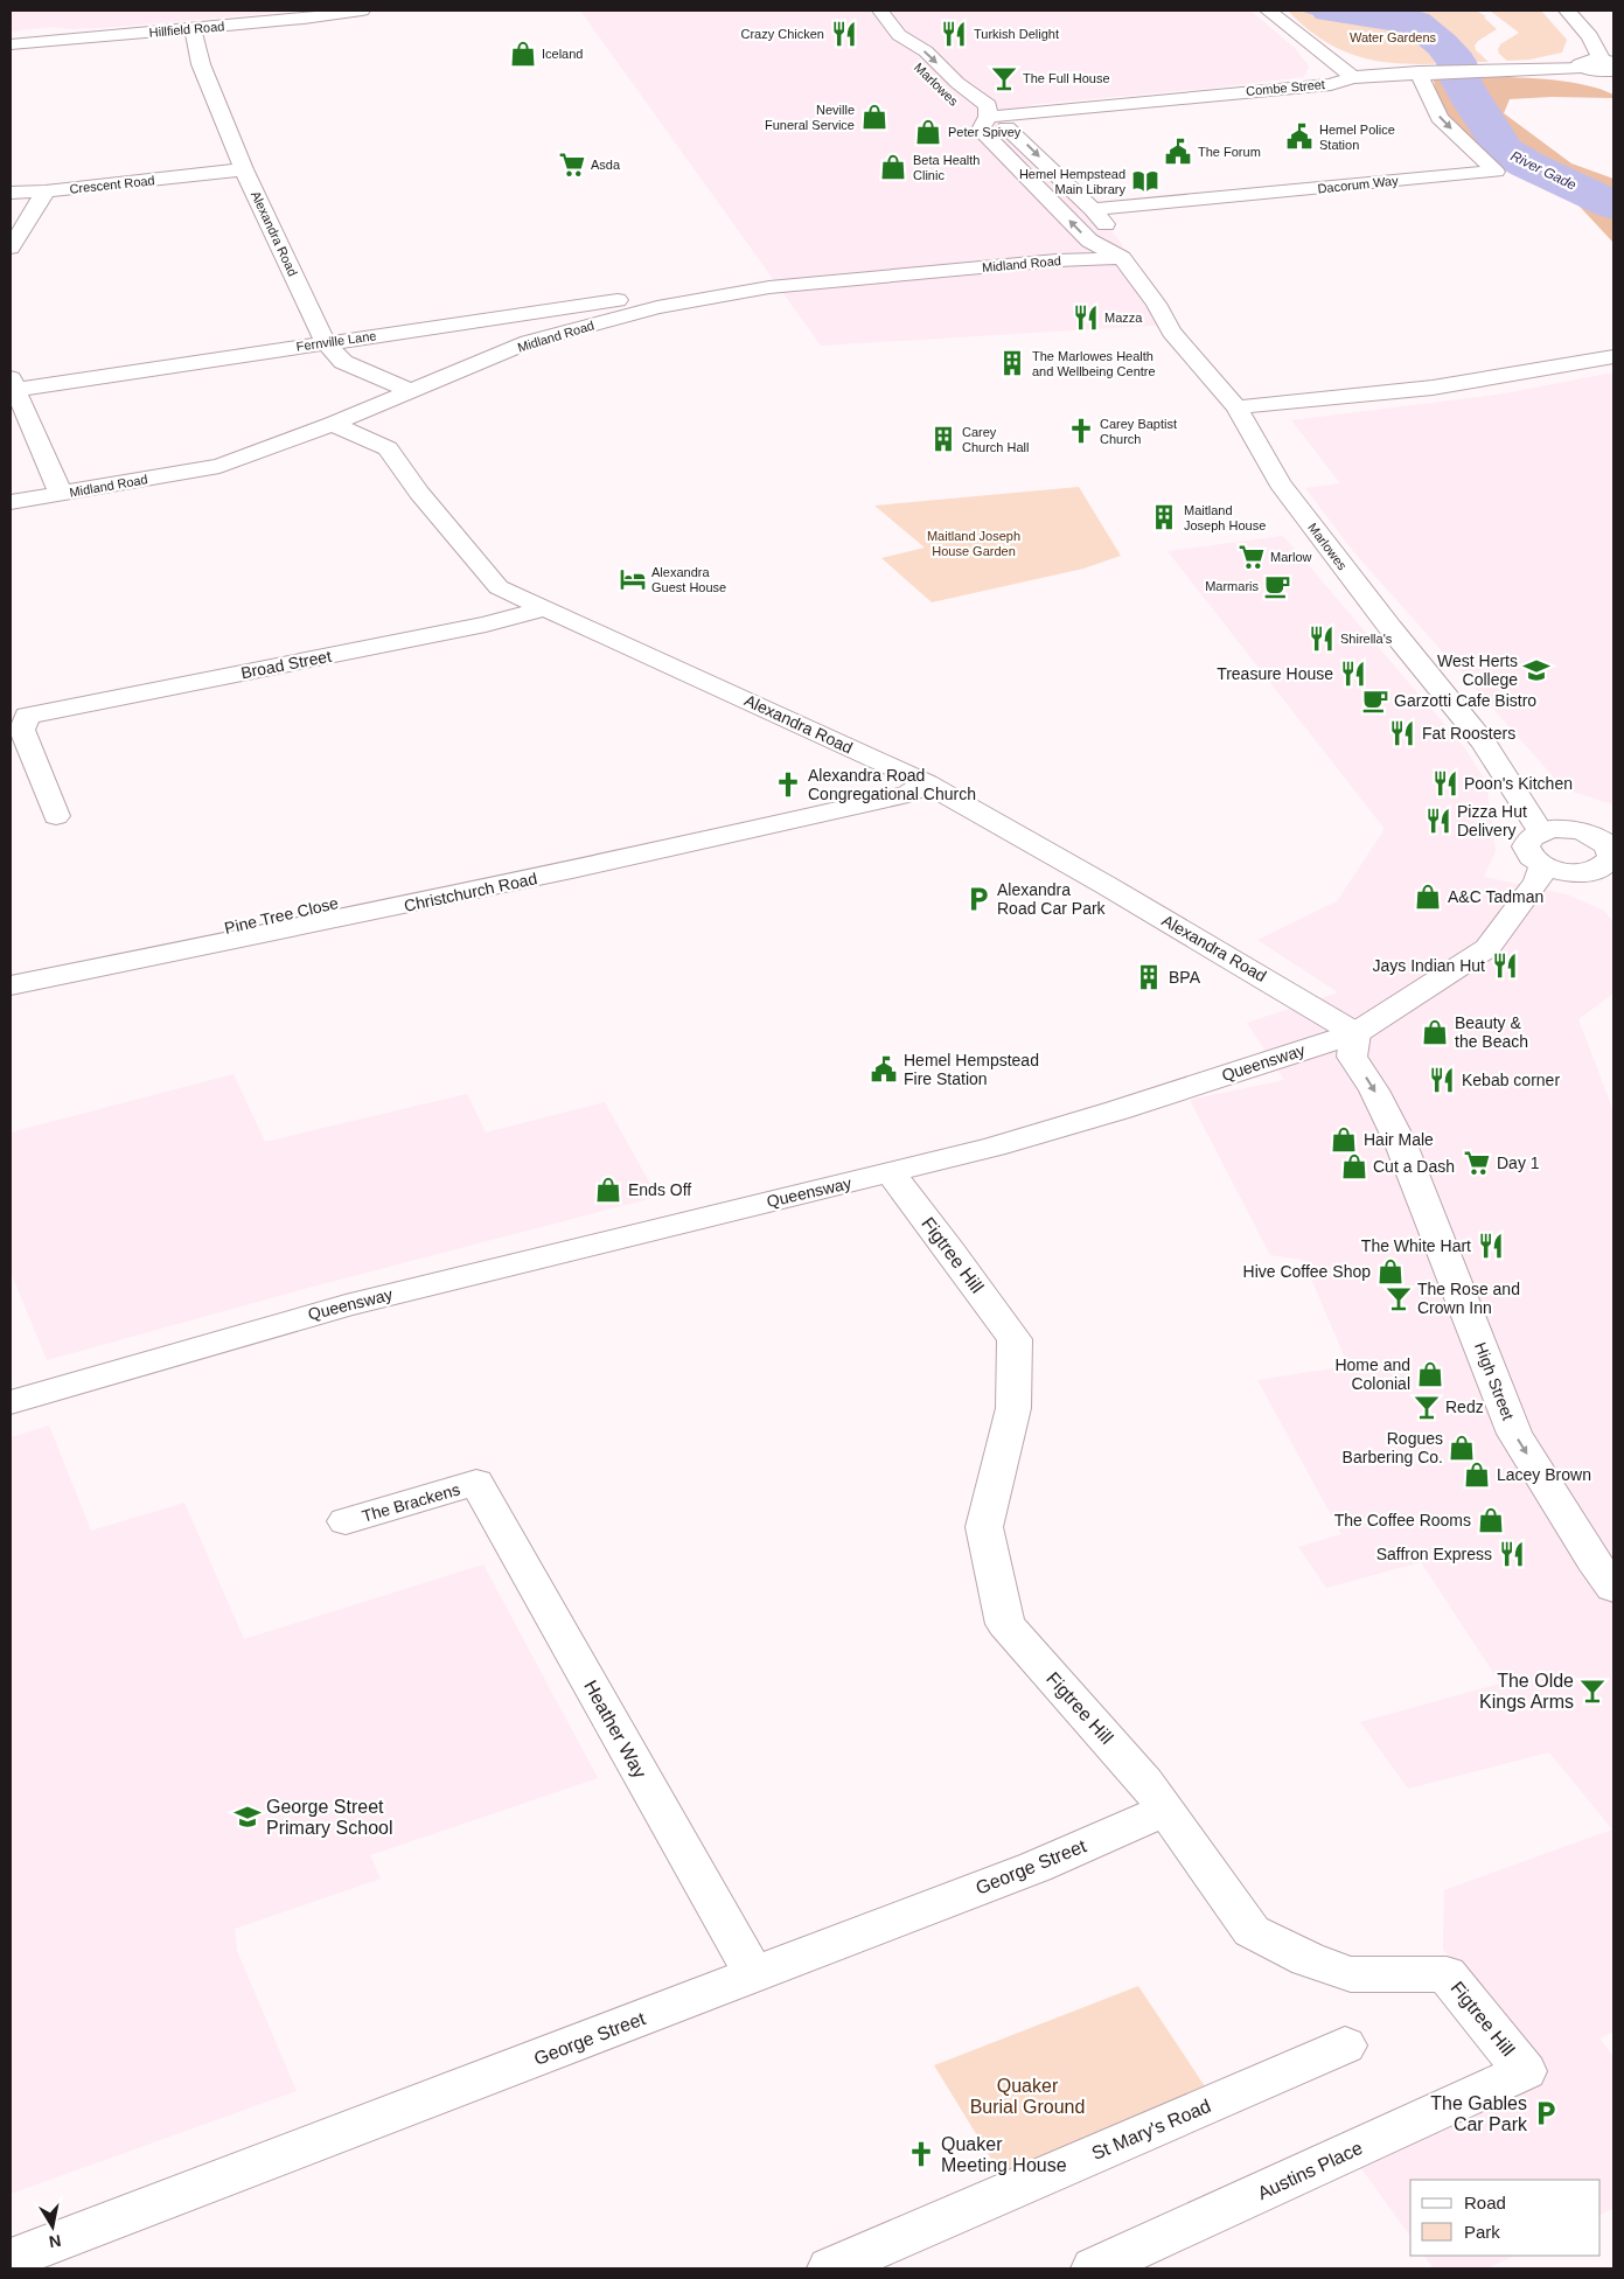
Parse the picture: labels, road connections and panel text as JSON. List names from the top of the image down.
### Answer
{
  "streets": {
    "street": [
      "Hillfield Road",
      "Marlowes",
      "Combe Street",
      "Crescent Road",
      "Dacorum Way",
      "Alexandra Road",
      "Midland Road",
      "Fernville Lane",
      "Broad Street",
      "Christchurch Road",
      "Pine Tree Close",
      "Queensway",
      "Figtree Hill",
      "High Street",
      "The Brackens",
      "Heather Way",
      "George Street",
      "St Mary's Road",
      "Austins Place"
    ]
  },
  "crossings": [
    ["Hillfield Road", "Alexandra Road"],
    ["Marlowes", "Combe Street"],
    ["Marlowes", "Dacorum Way"],
    ["Marlowes", "Midland Road"],
    ["Combe Street", "Dacorum Way"],
    ["Crescent Road", "Alexandra Road"],
    ["Alexandra Road", "Midland Road"],
    ["Alexandra Road", "Fernville Lane"],
    ["Alexandra Road", "Broad Street"],
    ["Alexandra Road", "Christchurch Road"],
    ["Alexandra Road", "Queensway"],
    ["Alexandra Road", "High Street"],
    ["Midland Road", "Fernville Lane"],
    ["Christchurch Road", "Pine Tree Close"],
    ["Queensway", "Figtree Hill"],
    ["Queensway", "High Street"],
    ["Figtree Hill", "George Street"],
    ["Figtree Hill", "Austins Place"],
    ["The Brackens", "Heather Way"],
    ["Heather Way", "George Street"]
  ],
  "one_way": ["High Street"],
  "water": ["River Gade"],
  "parks": ["Water Gardens", "Maitland Joseph House Garden", "Quaker Burial Ground"],
  "places": {
    "restaurant": [
      "Crazy Chicken",
      "Turkish Delight",
      "Mazza",
      "Shirella's",
      "Treasure House",
      "Fat Roosters",
      "Poon's Kitchen",
      "Pizza Hut Delivery",
      "Jays Indian Hut",
      "Kebab corner",
      "The White Hart",
      "Saffron Express"
    ],
    "shop": [
      "Iceland",
      "Neville Funeral Service",
      "Peter Spivey",
      "Beta Health Clinic",
      "A&C Tadman",
      "Beauty & the Beach",
      "Hair Male",
      "Cut a Dash",
      "Ends Off",
      "Hive Coffee Shop",
      "Home and Colonial",
      "Rogues Barbering Co.",
      "Lacey Brown",
      "The Coffee Rooms"
    ],
    "bar": [
      "The Full House",
      "The Rose and Crown Inn",
      "Redz",
      "The Olde Kings Arms"
    ],
    "public building": ["Hemel Police Station", "The Forum", "Hemel Hempstead Fire Station"],
    "supermarket": ["Asda", "Marlow", "Day 1"],
    "library": ["Hemel Hempstead Main Library"],
    "building": [
      "The Marlowes Health and Wellbeing Centre",
      "Carey Church Hall",
      "Maitland Joseph House",
      "BPA"
    ],
    "church": ["Carey Baptist Church", "Alexandra Road Congregational Church", "Quaker Meeting House"],
    "hotel": ["Alexandra Guest House"],
    "cafe": ["Marmaris", "Garzotti Cafe Bistro"],
    "school or university": ["West Herts College", "George Street Primary School"],
    "parking": ["Alexandra Road Car Park", "The Gables Car Park"]
  },
  "legend": ["Road", "Park"],
  "north": "bottom"
}
